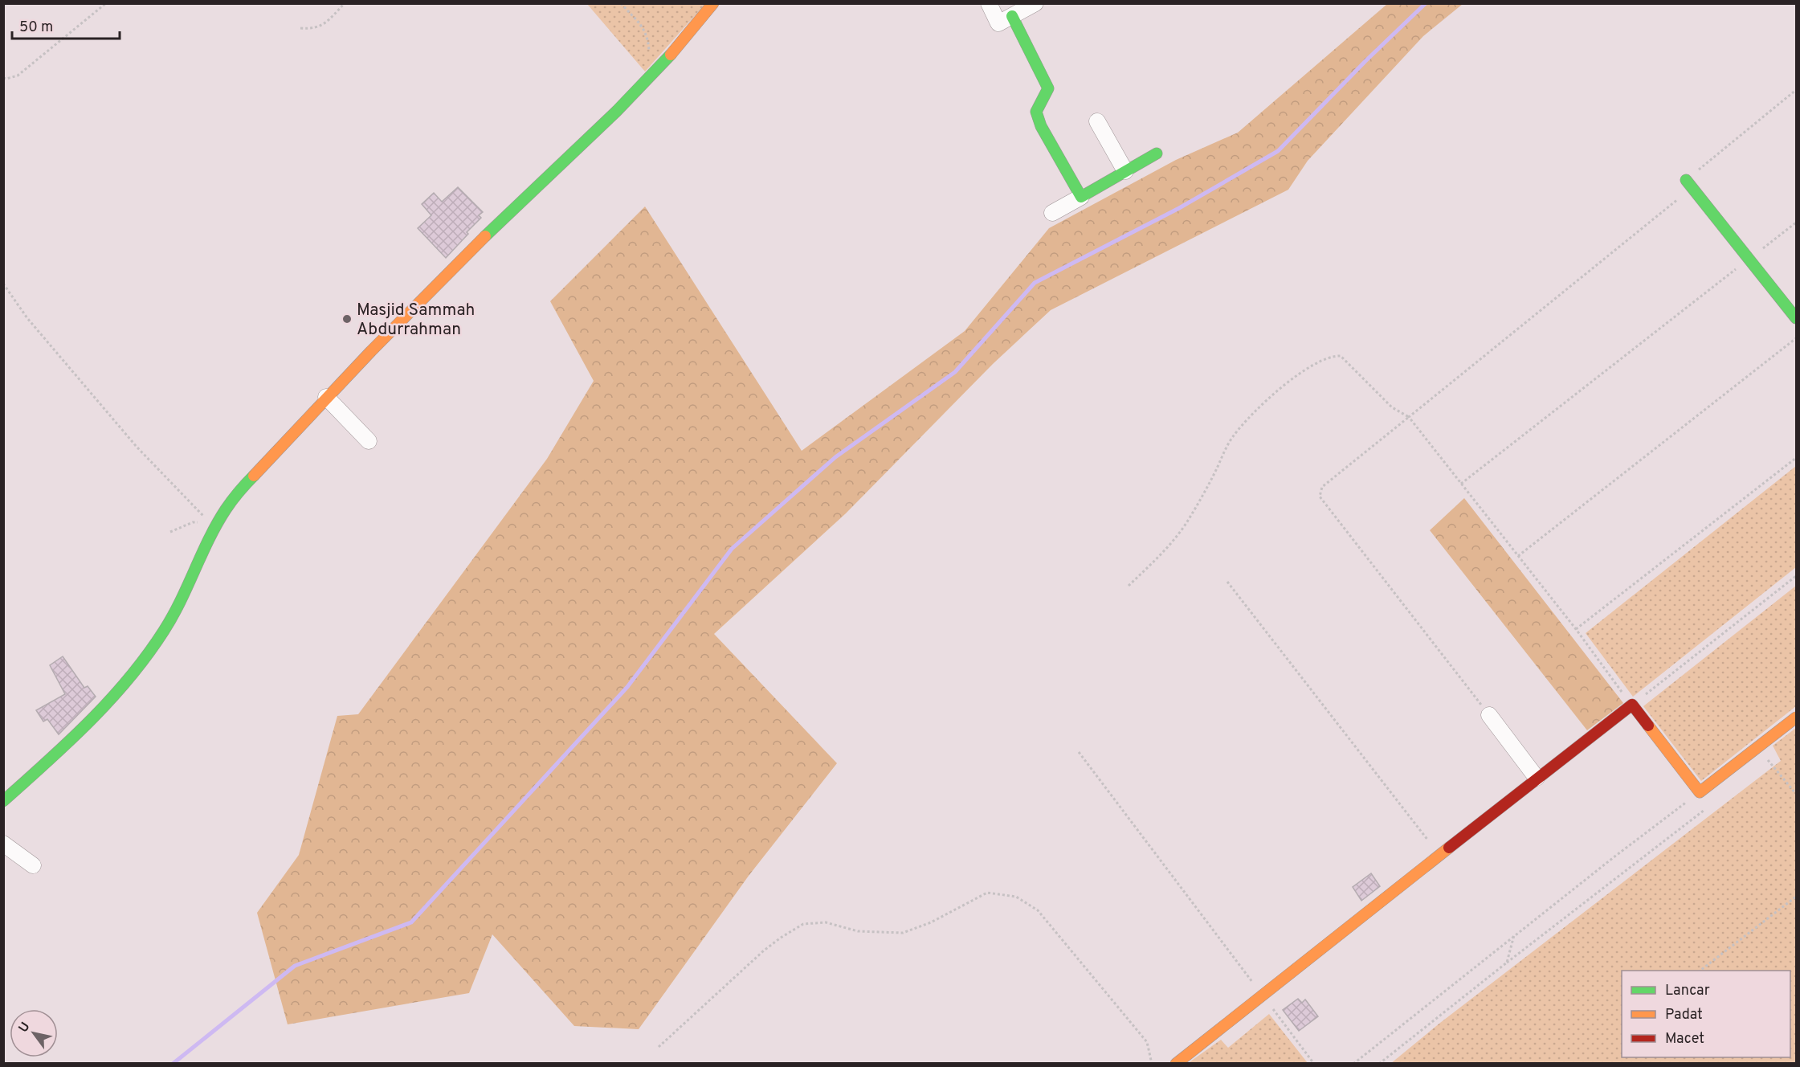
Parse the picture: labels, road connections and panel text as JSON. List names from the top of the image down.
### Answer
{
  "places": ["Masjid Sammah Abdurrahman"],
  "legend": ["Lancar", "Padat", "Macet"],
  "scale_bar": "50 m",
  "north": "top left"
}
